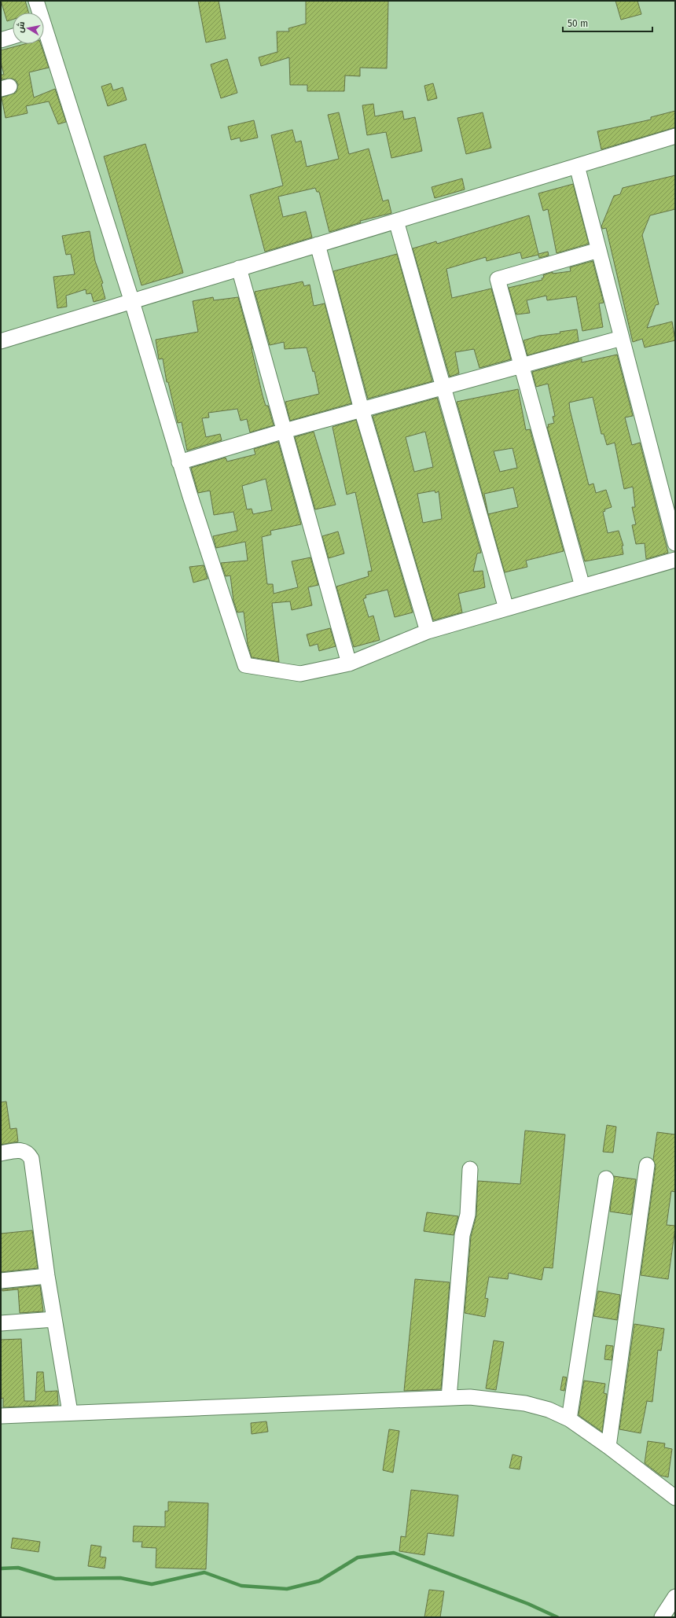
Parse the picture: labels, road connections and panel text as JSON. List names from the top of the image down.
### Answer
{
  "scale_bar": "50 m",
  "north": "left"
}
